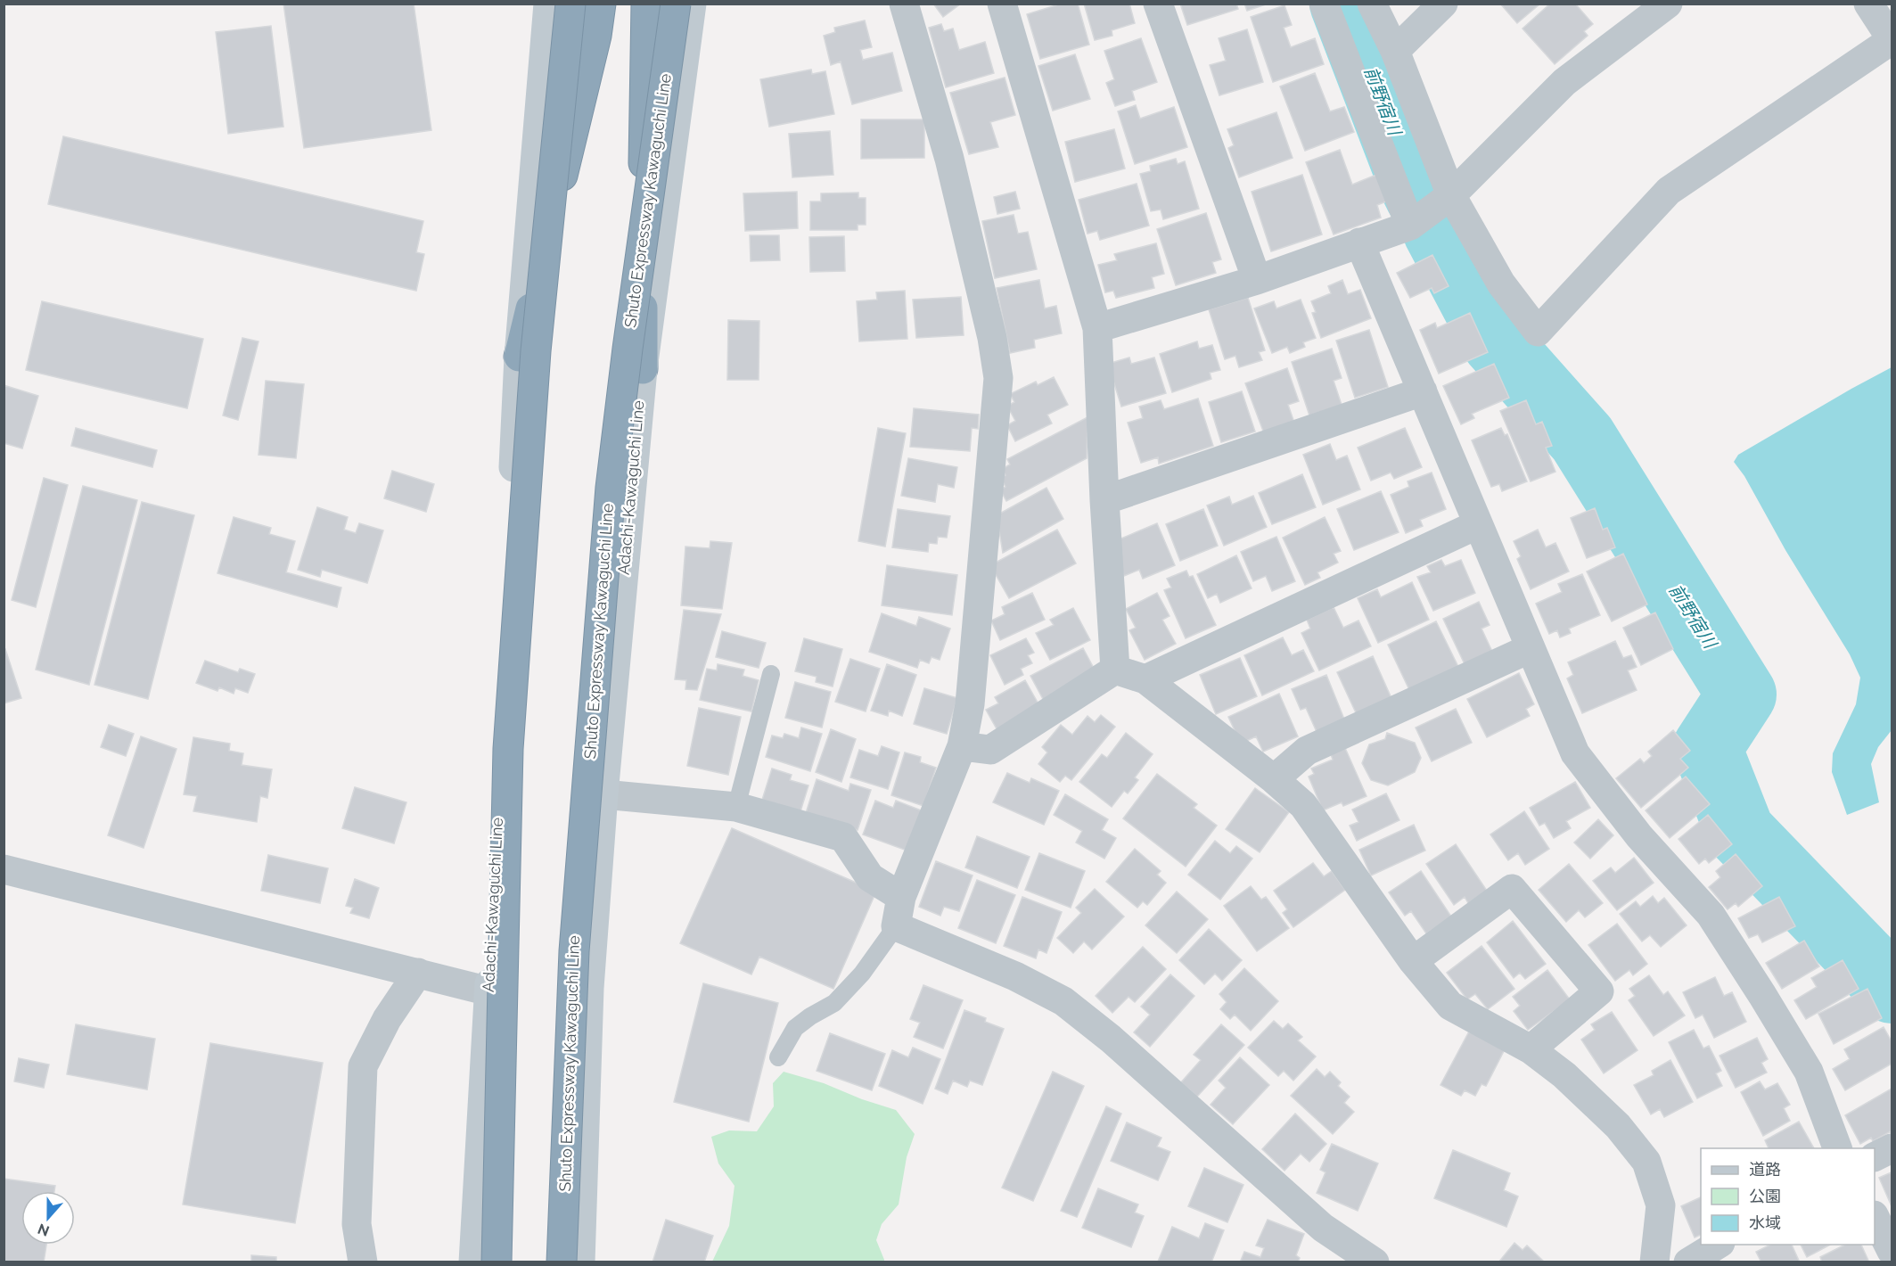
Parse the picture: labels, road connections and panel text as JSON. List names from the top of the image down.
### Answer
{
  "streets": {
    "highway": ["Shuto Expressway Kawaguchi Line"],
    "main road": ["Adachi-Kawaguchi Line"]
  },
  "water": ["前野宿川"],
  "legend": ["道路", "公園", "水域"],
  "north": "bottom"
}
